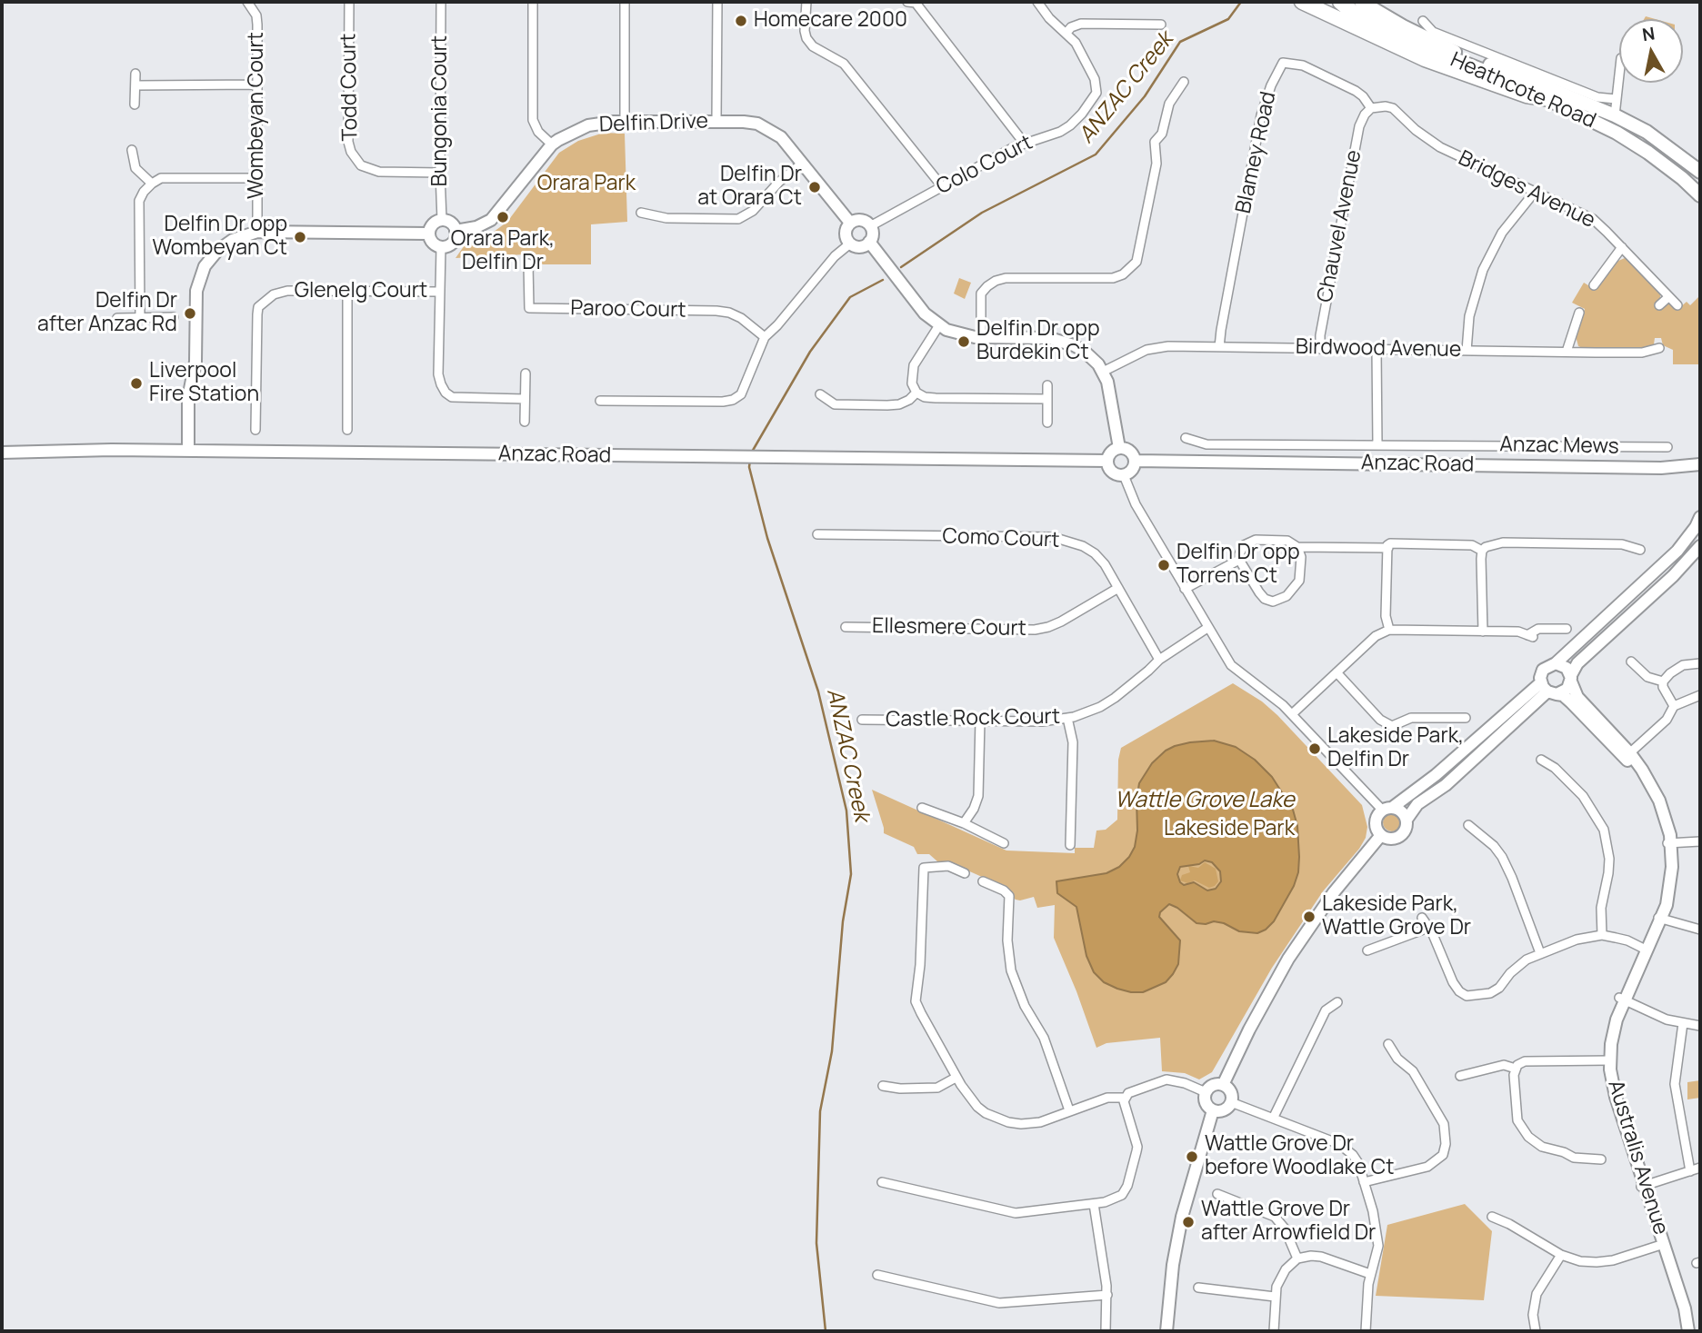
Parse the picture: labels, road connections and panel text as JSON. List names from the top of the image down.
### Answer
{
  "streets": {
    "main road": ["Heathcote Road"],
    "street": [
      "Todd Court",
      "Bungonia Court",
      "Wombeyan Court",
      "Delfin Drive",
      "Blamey Road",
      "Colo Court",
      "Bridges Avenue",
      "Chauvel Avenue",
      "Glenelg Court",
      "Paroo Court",
      "Birdwood Avenue",
      "Anzac Mews",
      "Anzac Road",
      "Como Court",
      "Ellesmere Court",
      "Castle Rock Court",
      "Australis Avenue"
    ]
  },
  "crossings": [
    ["Todd Court", "Bungonia Court"],
    ["Bungonia Court", "Delfin Drive"],
    ["Delfin Drive", "Colo Court"],
    ["Blamey Road", "Bridges Avenue"],
    ["Blamey Road", "Chauvel Avenue"],
    ["Blamey Road", "Birdwood Avenue"],
    ["Bridges Avenue", "Chauvel Avenue"],
    ["Chauvel Avenue", "Birdwood Avenue"],
    ["Como Court", "Ellesmere Court"],
    ["Como Court", "Castle Rock Court"]
  ],
  "water": ["ANZAC Creek", "Wattle Grove Lake"],
  "parks": ["Orara Park", "Lakeside Park"],
  "places": [
    "Homecare 2000",
    "Delfin Dr at Orara Ct",
    "Orara Park, Delfin Dr",
    "Delfin Dr opp Wombeyan Ct",
    "Delfin Dr after Anzac Rd",
    "Delfin Dr opp Burdekin Ct",
    "Liverpool Fire Station",
    "Delfin Dr opp Torrens Ct",
    "Lakeside Park, Delfin Dr",
    "Lakeside Park, Wattle Grove Dr",
    "Wattle Grove Dr before Woodlake Ct",
    "Wattle Grove Dr after Arrowfield Dr"
  ],
  "north": "top"
}
